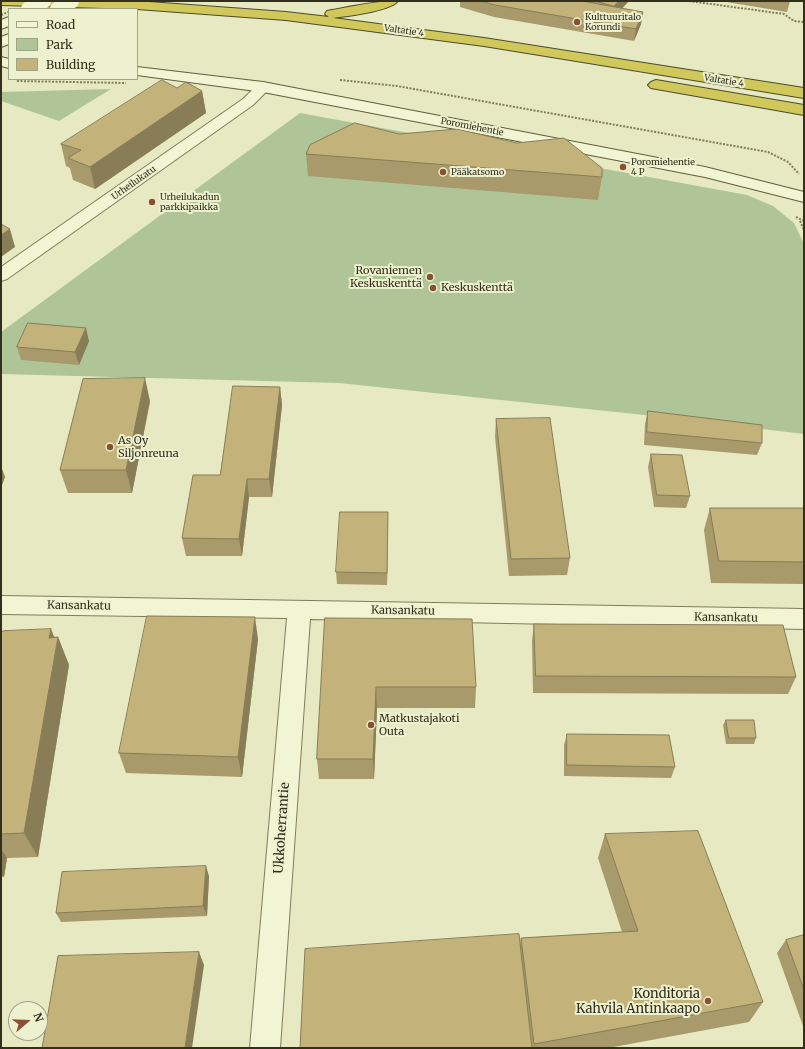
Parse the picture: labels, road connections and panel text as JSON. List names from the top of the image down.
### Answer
{
  "streets": {
    "highway": ["Valtatie 4"],
    "street": [
      "Poromiehentie",
      "Urheilukatu",
      "Kansankatu",
      "Ukkoherrantie"
    ]
  },
  "crossings": [
    ["Poromiehentie", "Urheilukatu"],
    ["Kansankatu", "Ukkoherrantie"]
  ],
  "places": [
    "Kulttuuritalo Korundi",
    "Poromiehentie 4 P",
    "Pääkatsomo",
    "Urheilukadun parkkipaikka",
    "Rovaniemen Keskuskenttä",
    "Keskuskenttä",
    "As Oy Siljonreuna",
    "Matkustajakoti Outa",
    "Konditoria Kahvila Antinkaapo"
  ],
  "legend": ["Road", "Park", "Building"],
  "north": "right"
}
